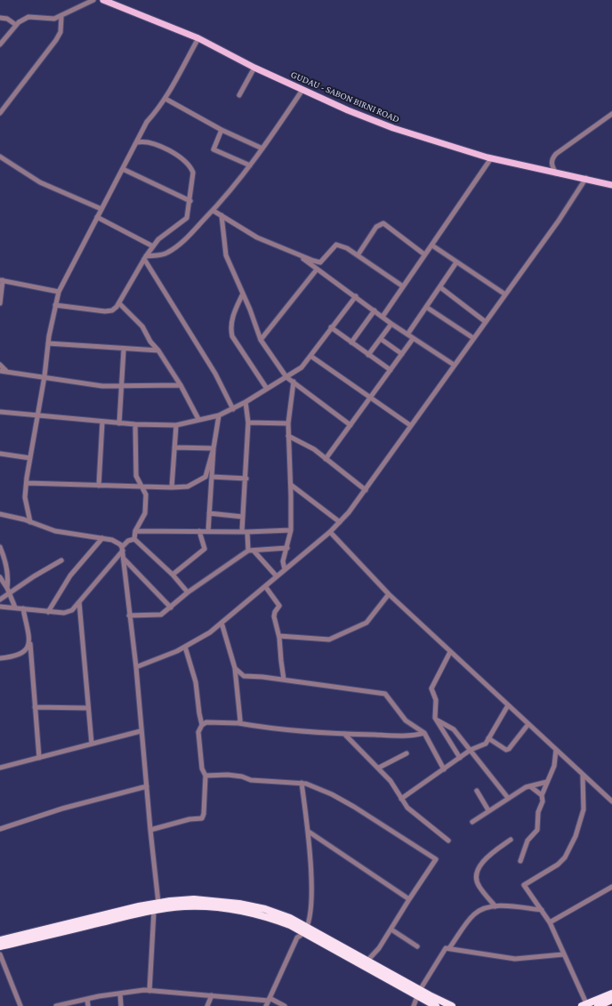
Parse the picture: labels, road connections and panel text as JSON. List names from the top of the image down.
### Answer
{
  "streets": {
    "main road": ["GUDAU - SABON BIRNI ROAD"]
  }
}
